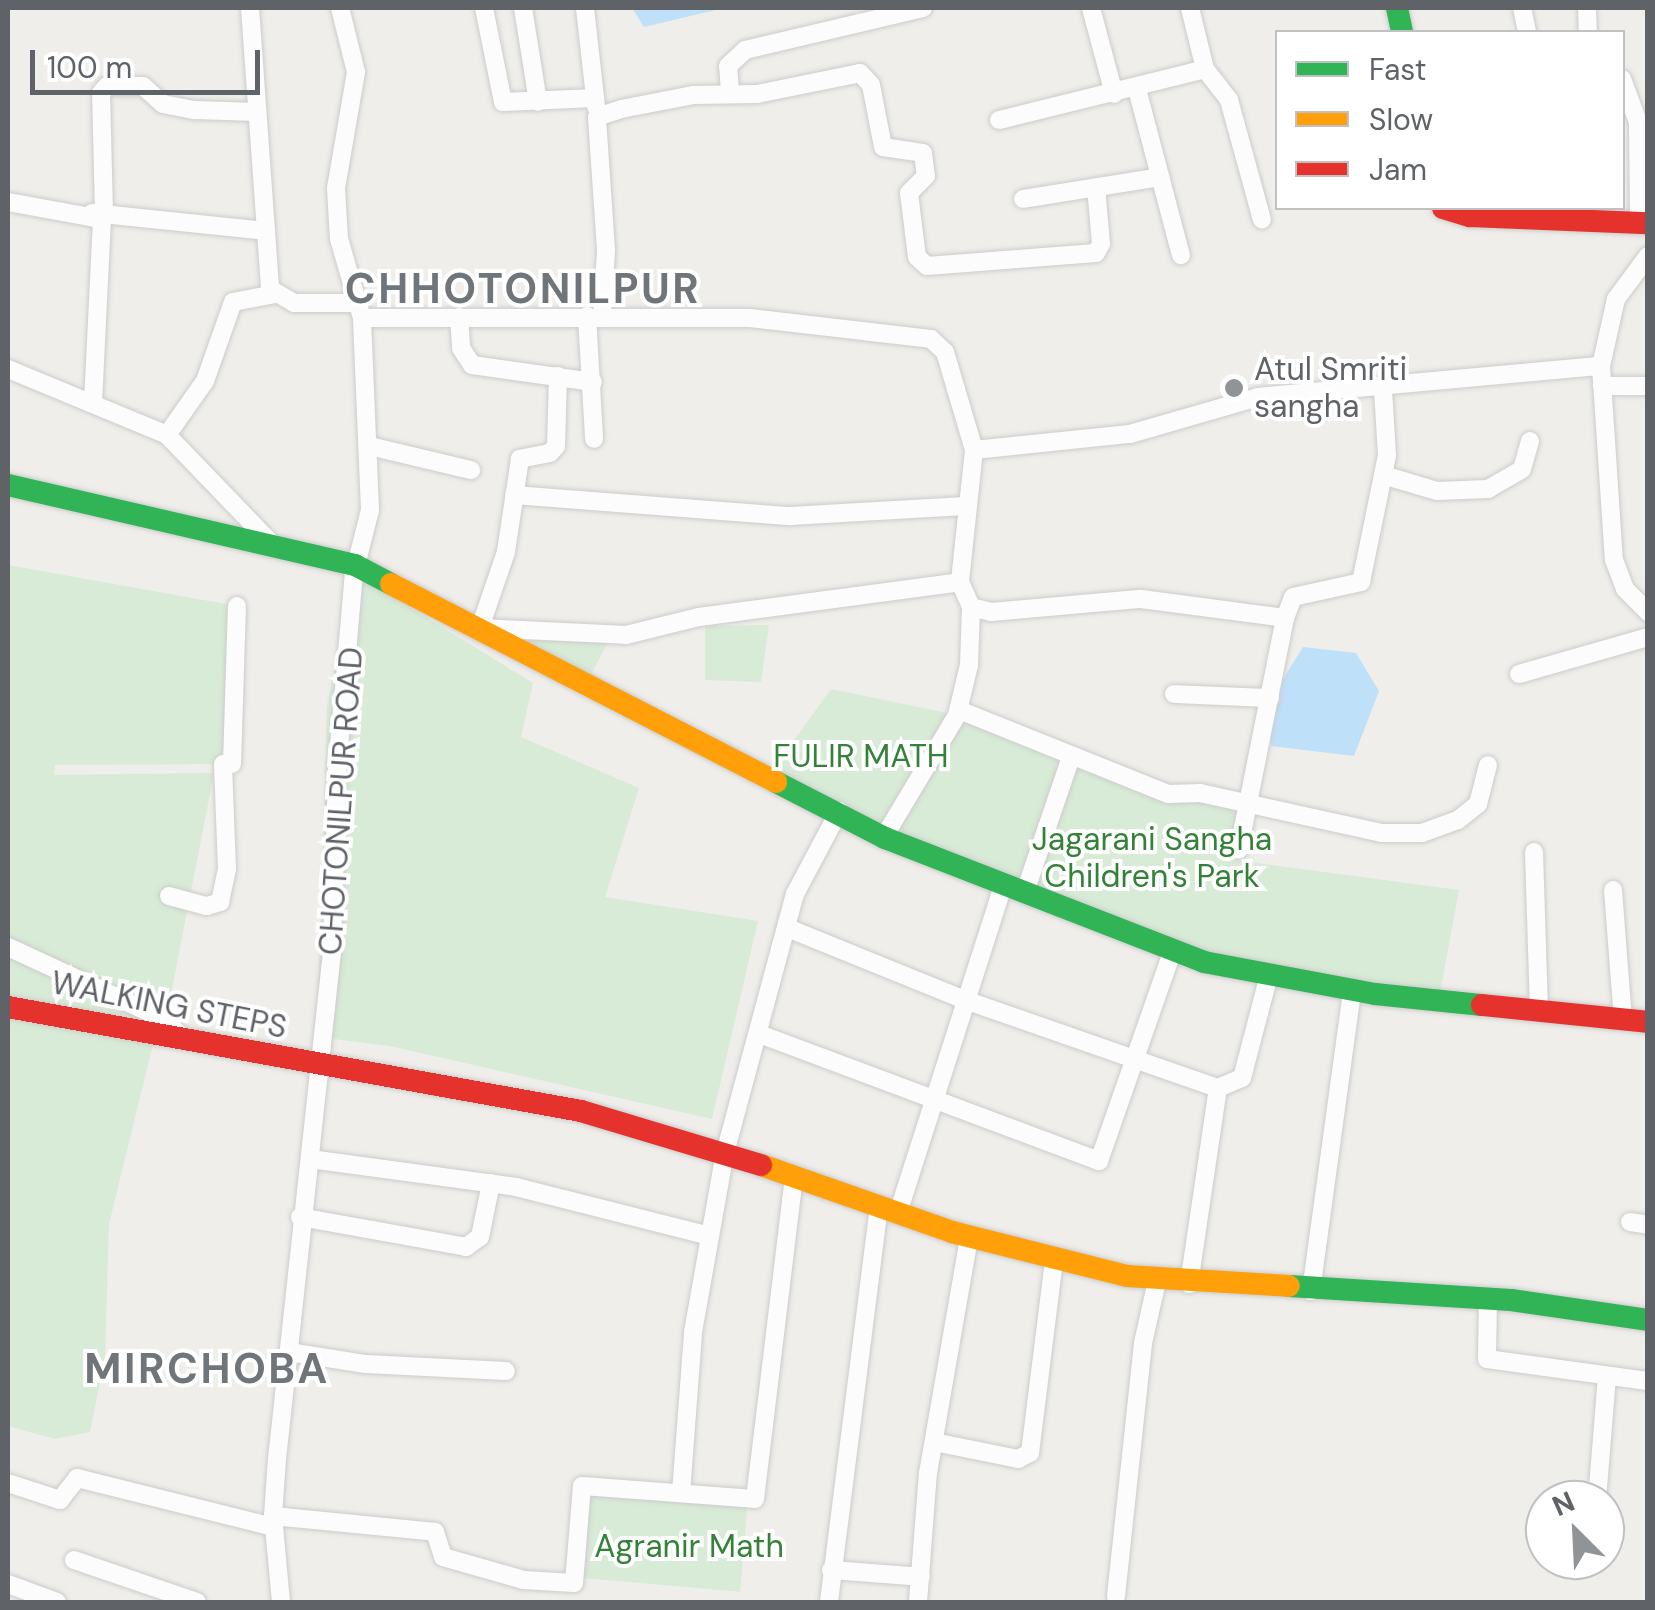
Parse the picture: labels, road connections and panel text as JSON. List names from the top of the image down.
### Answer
{
  "streets": {
    "street": ["CHOTONILPUR ROAD", "WALKING STEPS"]
  },
  "crossings": [
    ["CHOTONILPUR ROAD", "WALKING STEPS"]
  ],
  "districts": ["CHHOTONILPUR", "MIRCHOBA"],
  "parks": ["FULIR MATH", "Jagarani Sangha Children's Park", "Agranir Math"],
  "places": ["Atul Smriti sangha"],
  "legend": ["Fast", "Slow", "Jam"],
  "scale_bar": "100 m",
  "north": "top left"
}
